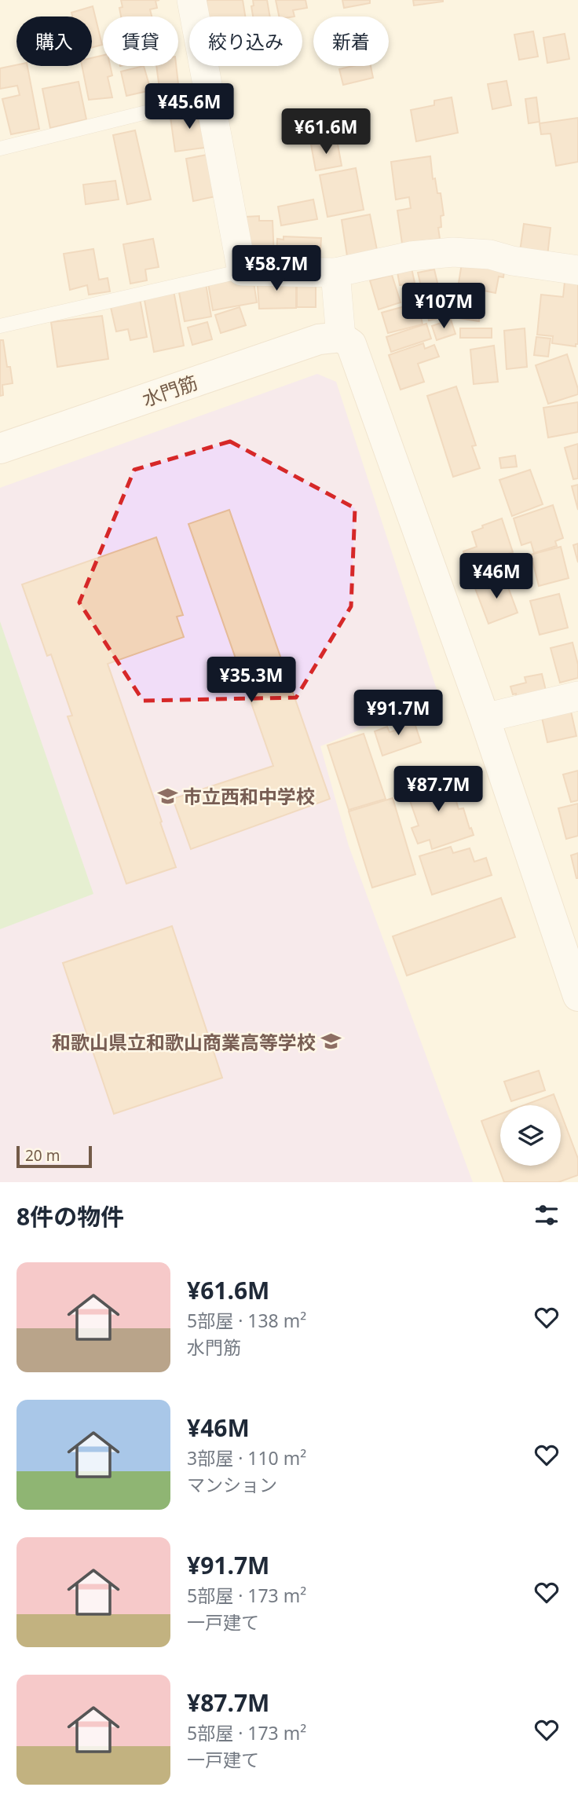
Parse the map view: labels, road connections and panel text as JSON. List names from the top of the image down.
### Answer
{
  "streets": {
    "street": ["水門筋"]
  },
  "places": {
    "school or university": ["市立西和中学校", "和歌山県立和歌山商業高等学校"]
  },
  "scale_bar": "20 m",
  "page": {
    "chip": [
      "購入",
      "賃貸",
      "絞り込み",
      "新着"
    ],
    "price": [
      "¥45.6M",
      "¥61.6M",
      "¥58.7M",
      "¥107M",
      "¥46M",
      "¥35.3M",
      "¥91.7M",
      "¥87.7M"
    ],
    "scale": "20 m",
    "heading": "8件の物件",
    "list": [
      {
        "name": "¥61.6M",
        "note": "5部屋 · 138 m² · 水門筋"
      },
      {
        "name": "¥46M",
        "note": "3部屋 · 110 m² · マンション"
      },
      {
        "name": "¥91.7M",
        "note": "5部屋 · 173 m² · 一戸建て"
      },
      {
        "name": "¥87.7M",
        "note": "5部屋 · 173 m² · 一戸建て"
      }
    ]
  }
}
